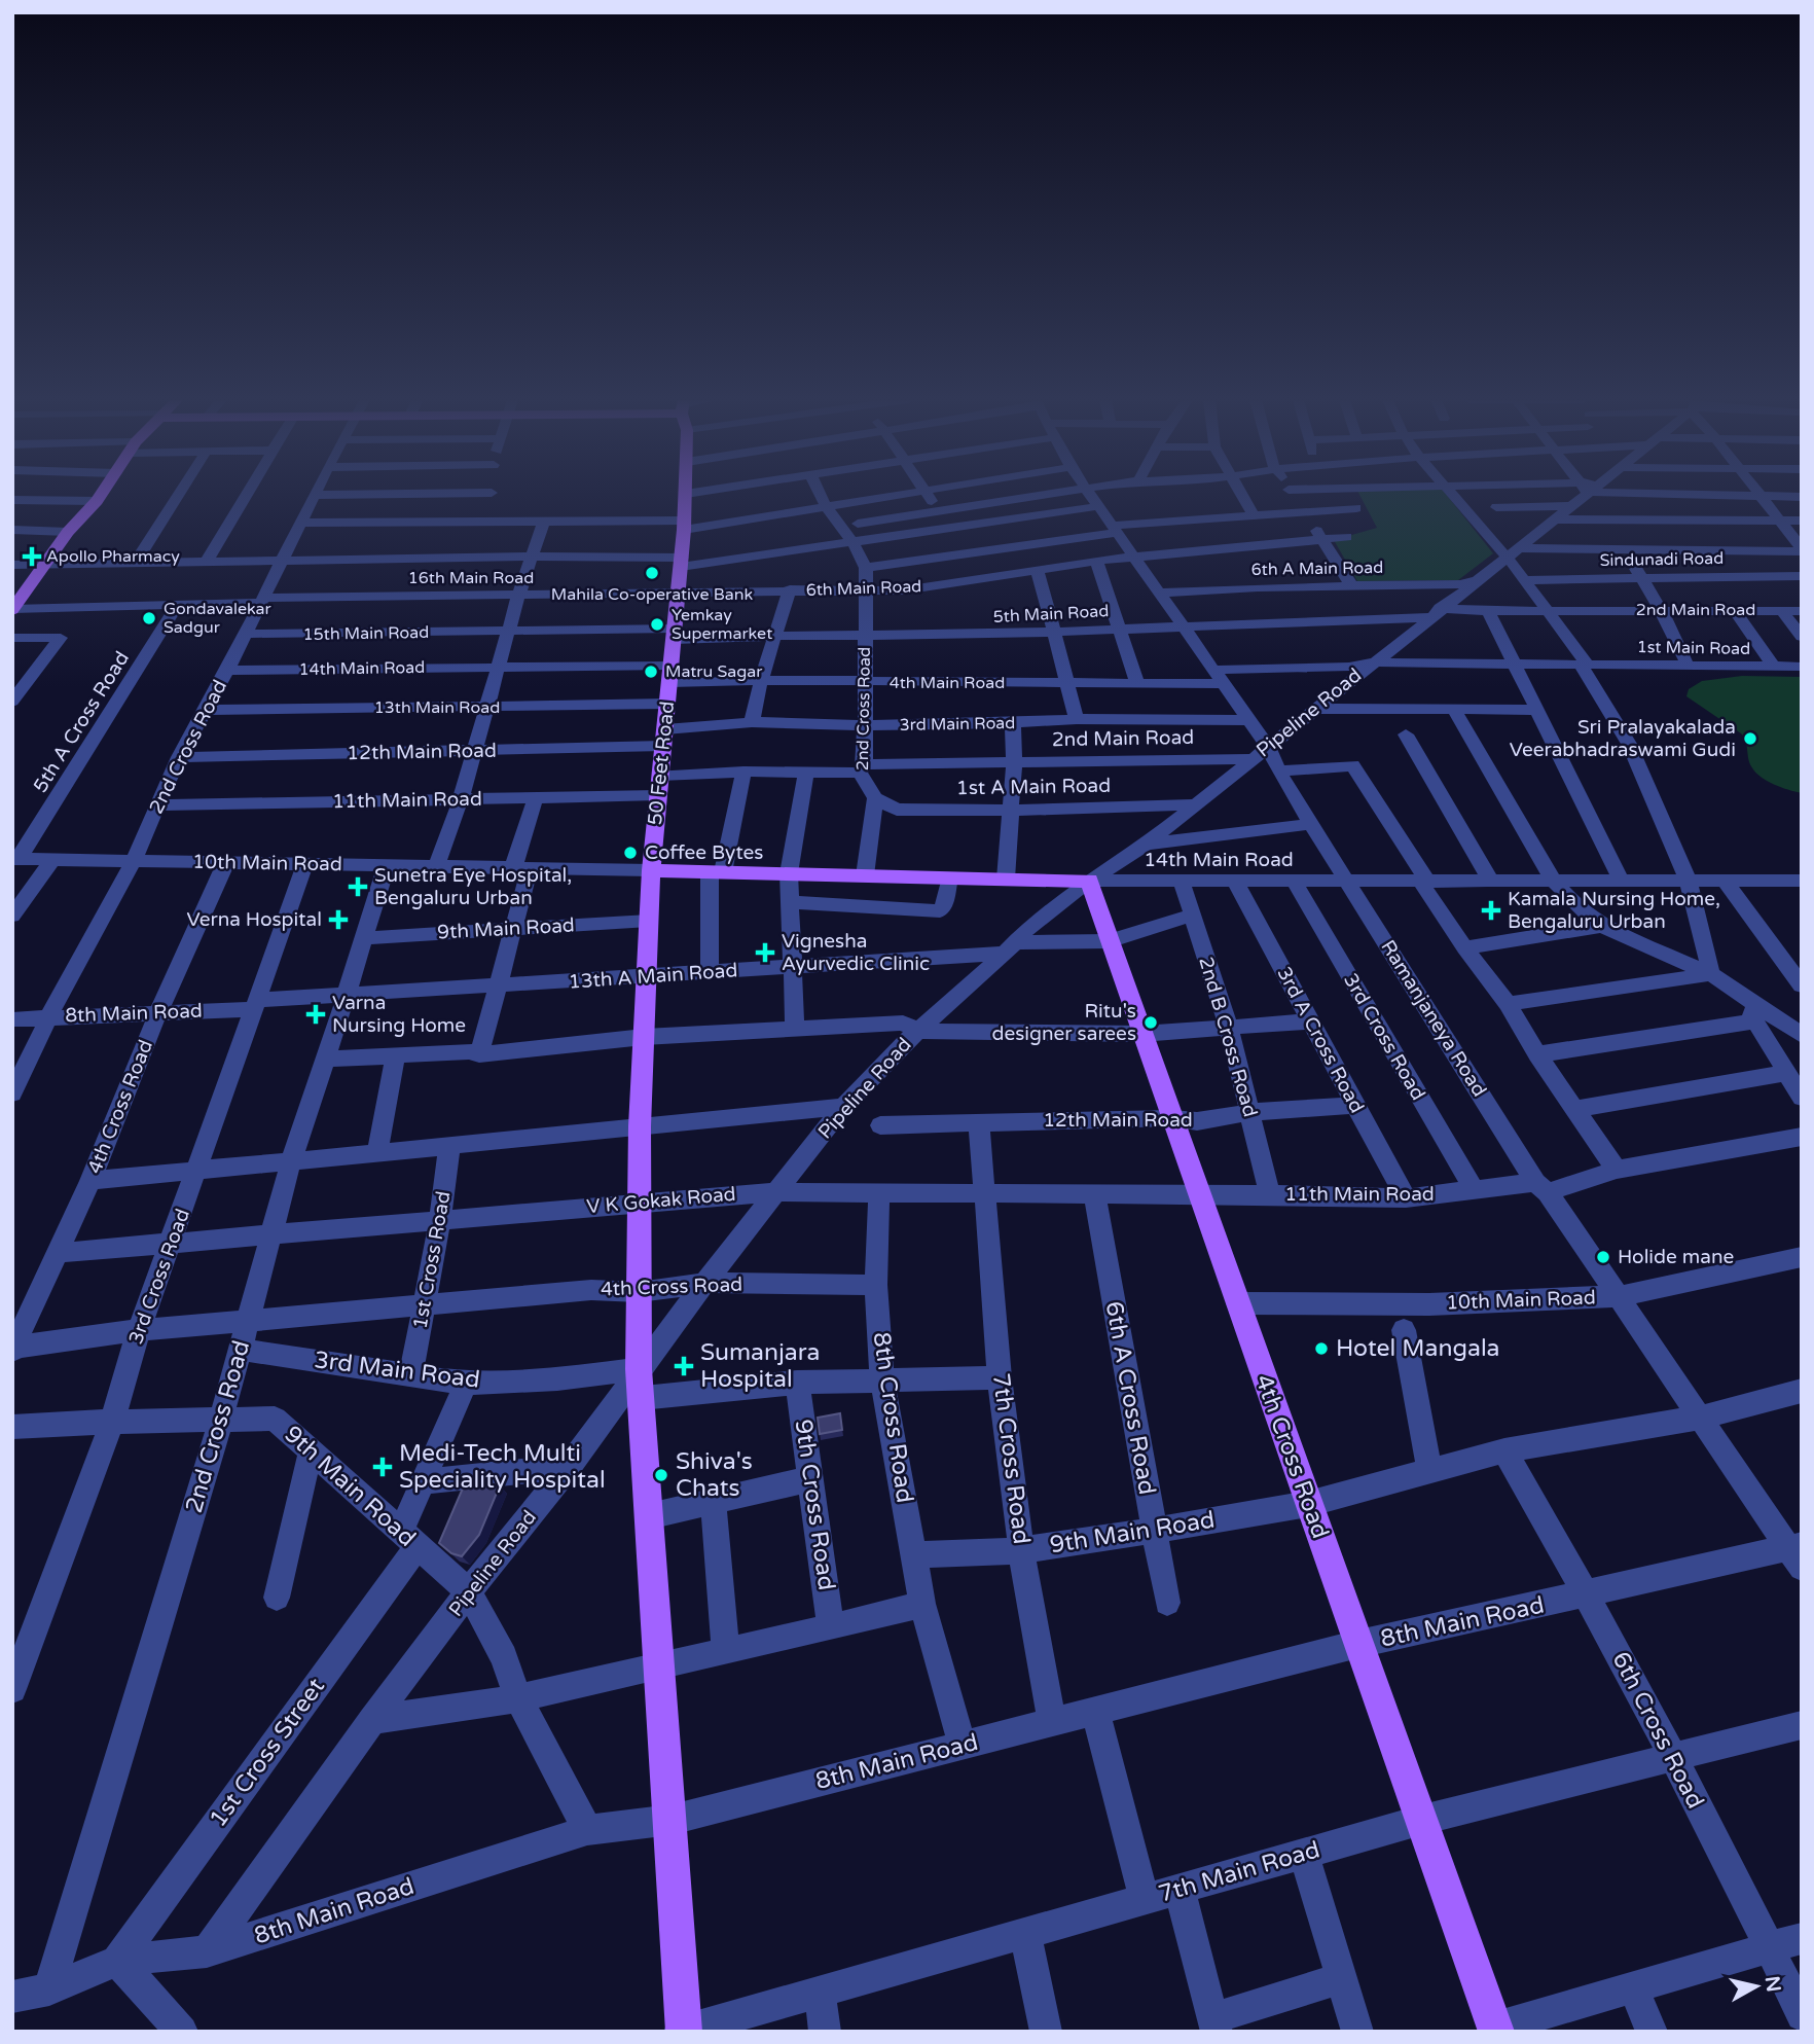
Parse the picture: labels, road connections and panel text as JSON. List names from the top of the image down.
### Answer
{
  "streets": {
    "main road": ["50 Feet Road", "4th Cross Road"],
    "street": [
      "Sindunadi Road",
      "6th A Main Road",
      "16th Main Road",
      "6th Main Road",
      "2nd Main Road",
      "5th Main Road",
      "15th Main Road",
      "1st Main Road",
      "14th Main Road",
      "4th Main Road",
      "13th Main Road",
      "2nd Cross Road",
      "Pipeline Road",
      "5th A Cross Road",
      "3rd Main Road",
      "12th Main Road",
      "1st A Main Road",
      "11th Main Road",
      "10th Main Road",
      "9th Main Road",
      "13th A Main Road",
      "8th Main Road",
      "Ramanjaneya Road",
      "2nd B Cross Road",
      "3rd Cross Road",
      "3rd A Cross Road",
      "V K Gokak Road",
      "1st Cross Road",
      "6th A Cross Road",
      "8th Cross Road",
      "7th Cross Road",
      "9th Cross Road",
      "6th Cross Road",
      "1st Cross Street",
      "7th Main Road"
    ]
  },
  "crossings": [
    ["6th A Main Road", "Pipeline Road"],
    ["6th A Main Road", "Ramanjaneya Road"],
    ["16th Main Road", "6th Main Road"],
    ["16th Main Road", "2nd Cross Road"],
    ["16th Main Road", "5th A Cross Road"],
    ["16th Main Road", "50 Feet Road"],
    ["6th Main Road", "2nd Cross Road"],
    ["6th Main Road", "50 Feet Road"],
    ["6th Main Road", "Ramanjaneya Road"],
    ["2nd Main Road", "5th Main Road"],
    ["2nd Main Road", "2nd Cross Road"],
    ["2nd Main Road", "Pipeline Road"],
    ["2nd Main Road", "50 Feet Road"],
    ["2nd Main Road", "Ramanjaneya Road"],
    ["5th Main Road", "15th Main Road"],
    ["5th Main Road", "2nd Cross Road"],
    ["5th Main Road", "Pipeline Road"],
    ["5th Main Road", "50 Feet Road"],
    ["5th Main Road", "Ramanjaneya Road"],
    ["15th Main Road", "2nd Cross Road"],
    ["14th Main Road", "2nd Cross Road"],
    ["14th Main Road", "Pipeline Road"],
    ["14th Main Road", "50 Feet Road"],
    ["14th Main Road", "Ramanjaneya Road"],
    ["14th Main Road", "2nd B Cross Road"],
    ["14th Main Road", "3rd Cross Road"],
    ["14th Main Road", "3rd A Cross Road"],
    ["14th Main Road", "4th Cross Road"],
    ["4th Main Road", "2nd Cross Road"],
    ["4th Main Road", "50 Feet Road"],
    ["4th Main Road", "Ramanjaneya Road"],
    ["13th Main Road", "2nd Cross Road"],
    ["13th Main Road", "50 Feet Road"],
    ["2nd Cross Road", "3rd Main Road"],
    ["2nd Cross Road", "12th Main Road"],
    ["2nd Cross Road", "1st A Main Road"],
    ["2nd Cross Road", "11th Main Road"],
    ["2nd Cross Road", "10th Main Road"],
    ["2nd Cross Road", "9th Main Road"],
    ["2nd Cross Road", "13th A Main Road"],
    ["2nd Cross Road", "8th Main Road"],
    ["2nd Cross Road", "4th Cross Road"],
    ["2nd Cross Road", "V K Gokak Road"],
    ["Pipeline Road", "3rd Main Road"],
    ["Pipeline Road", "50 Feet Road"],
    ["Pipeline Road", "1st A Main Road"],
    ["Pipeline Road", "9th Main Road"],
    ["Pipeline Road", "13th A Main Road"],
    ["Pipeline Road", "8th Main Road"],
    ["Pipeline Road", "Ramanjaneya Road"],
    ["Pipeline Road", "4th Cross Road"],
    ["Pipeline Road", "V K Gokak Road"],
    ["5th A Cross Road", "10th Main Road"],
    ["3rd Main Road", "12th Main Road"],
    ["3rd Main Road", "50 Feet Road"],
    ["3rd Main Road", "Ramanjaneya Road"],
    ["3rd Main Road", "1st Cross Road"],
    ["3rd Main Road", "8th Cross Road"],
    ["3rd Main Road", "7th Cross Road"],
    ["3rd Main Road", "9th Cross Road"],
    ["12th Main Road", "50 Feet Road"],
    ["12th Main Road", "2nd B Cross Road"],
    ["12th Main Road", "3rd A Cross Road"],
    ["12th Main Road", "4th Cross Road"],
    ["12th Main Road", "7th Cross Road"],
    ["50 Feet Road", "11th Main Road"],
    ["50 Feet Road", "10th Main Road"],
    ["50 Feet Road", "9th Main Road"],
    ["50 Feet Road", "13th A Main Road"],
    ["50 Feet Road", "8th Main Road"],
    ["50 Feet Road", "4th Cross Road"],
    ["50 Feet Road", "V K Gokak Road"],
    ["50 Feet Road", "7th Main Road"],
    ["11th Main Road", "Ramanjaneya Road"],
    ["11th Main Road", "2nd B Cross Road"],
    ["11th Main Road", "3rd Cross Road"],
    ["11th Main Road", "3rd A Cross Road"],
    ["11th Main Road", "V K Gokak Road"],
    ["10th Main Road", "Ramanjaneya Road"],
    ["10th Main Road", "3rd Cross Road"],
    ["10th Main Road", "4th Cross Road"],
    ["9th Main Road", "8th Main Road"],
    ["9th Main Road", "Ramanjaneya Road"],
    ["9th Main Road", "3rd Cross Road"],
    ["9th Main Road", "4th Cross Road"],
    ["9th Main Road", "6th A Cross Road"],
    ["9th Main Road", "8th Cross Road"],
    ["9th Main Road", "7th Cross Road"],
    ["9th Main Road", "6th Cross Road"],
    ["9th Main Road", "1st Cross Street"],
    ["13th A Main Road", "8th Main Road"],
    ["13th A Main Road", "2nd B Cross Road"],
    ["13th A Main Road", "4th Cross Road"],
    ["8th Main Road", "Ramanjaneya Road"],
    ["8th Main Road", "3rd Cross Road"],
    ["8th Main Road", "4th Cross Road"],
    ["8th Main Road", "7th Cross Road"],
    ["8th Main Road", "6th Cross Road"],
    ["8th Main Road", "1st Cross Street"],
    ["2nd B Cross Road", "V K Gokak Road"],
    ["3rd Cross Road", "V K Gokak Road"],
    ["4th Cross Road", "V K Gokak Road"],
    ["4th Cross Road", "1st Cross Road"],
    ["4th Cross Road", "8th Cross Road"],
    ["4th Cross Road", "7th Main Road"],
    ["V K Gokak Road", "1st Cross Road"],
    ["V K Gokak Road", "6th A Cross Road"],
    ["V K Gokak Road", "8th Cross Road"],
    ["V K Gokak Road", "7th Cross Road"],
    ["6th Cross Road", "7th Main Road"]
  ],
  "places": {
    "health": [
      "Apollo Pharmacy",
      "Sunetra Eye Hospital, Bengaluru Urban",
      "Kamala Nursing Home, Bengaluru Urban",
      "Verna Hospital",
      "Vignesha Ayurvedic Clinic",
      "Varna Nursing Home",
      "Sumanjara Hospital",
      "Medi-Tech Multi Speciality Hospital"
    ],
    "other": [
      "Mahila Co-operative Bank",
      "Gondavalekar Sadgur",
      "Yemkay Supermarket",
      "Matru Sagar",
      "Sri Pralayakalada Veerabhadraswami Gudi",
      "Coffee Bytes",
      "Ritu's designer sarees",
      "Holide mane",
      "Hotel Mangala",
      "Shiva's Chats"
    ]
  },
  "north": "right"
}
